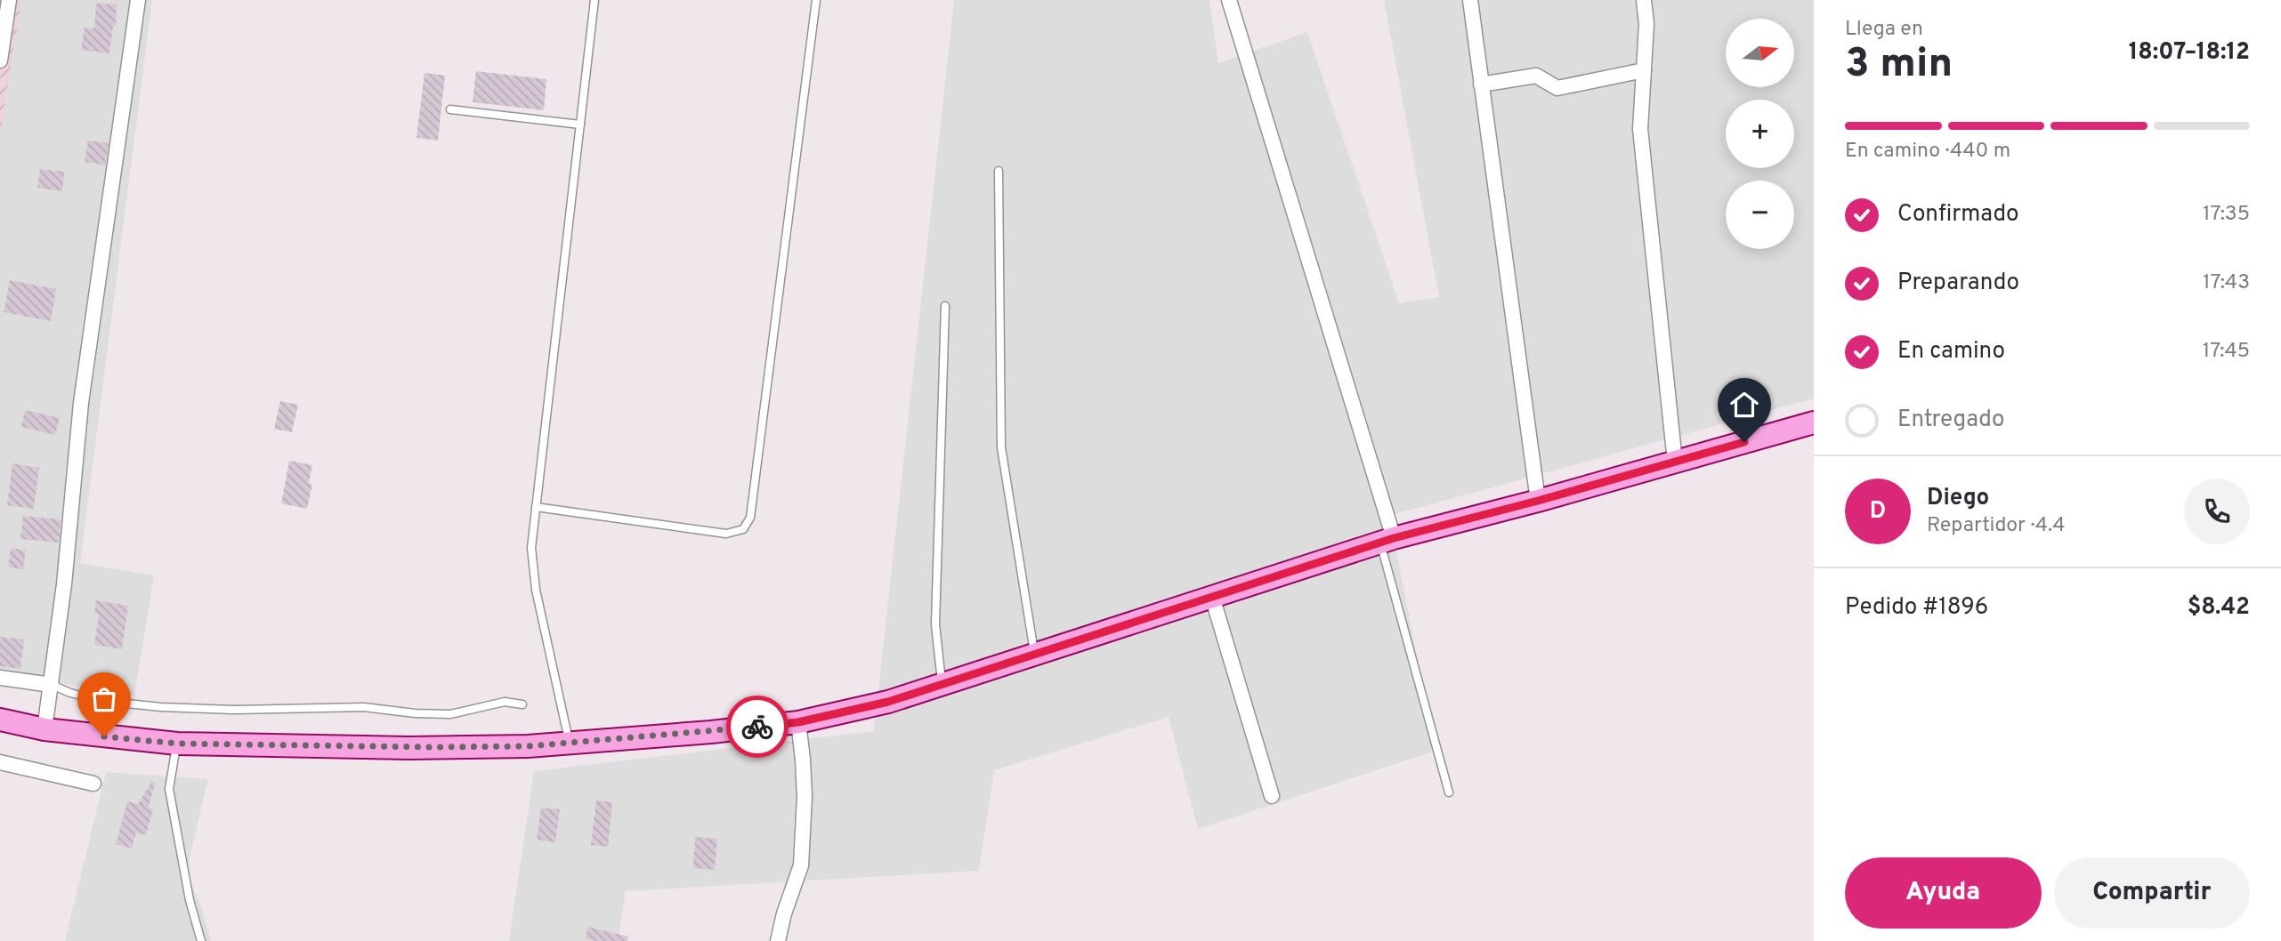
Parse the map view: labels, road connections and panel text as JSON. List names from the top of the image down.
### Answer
{
  "north": "right",
  "page": {
    "heading": ["3 min", "Llega en", "18:07–18:12"],
    "panel": [
      "Diego",
      "Repartidor · 4.4",
      "Pedido #1896",
      "$8.42"
    ],
    "map_buttons": ["+", "−"],
    "bar": "En camino · 440 m",
    "list": [
      ["Confirmado", "17:35"],
      ["Preparando", "17:43"],
      ["En camino", "17:45"],
      "Entregado"
    ],
    "round": "D",
    "buttons": ["Ayuda", "Compartir"]
  }
}
